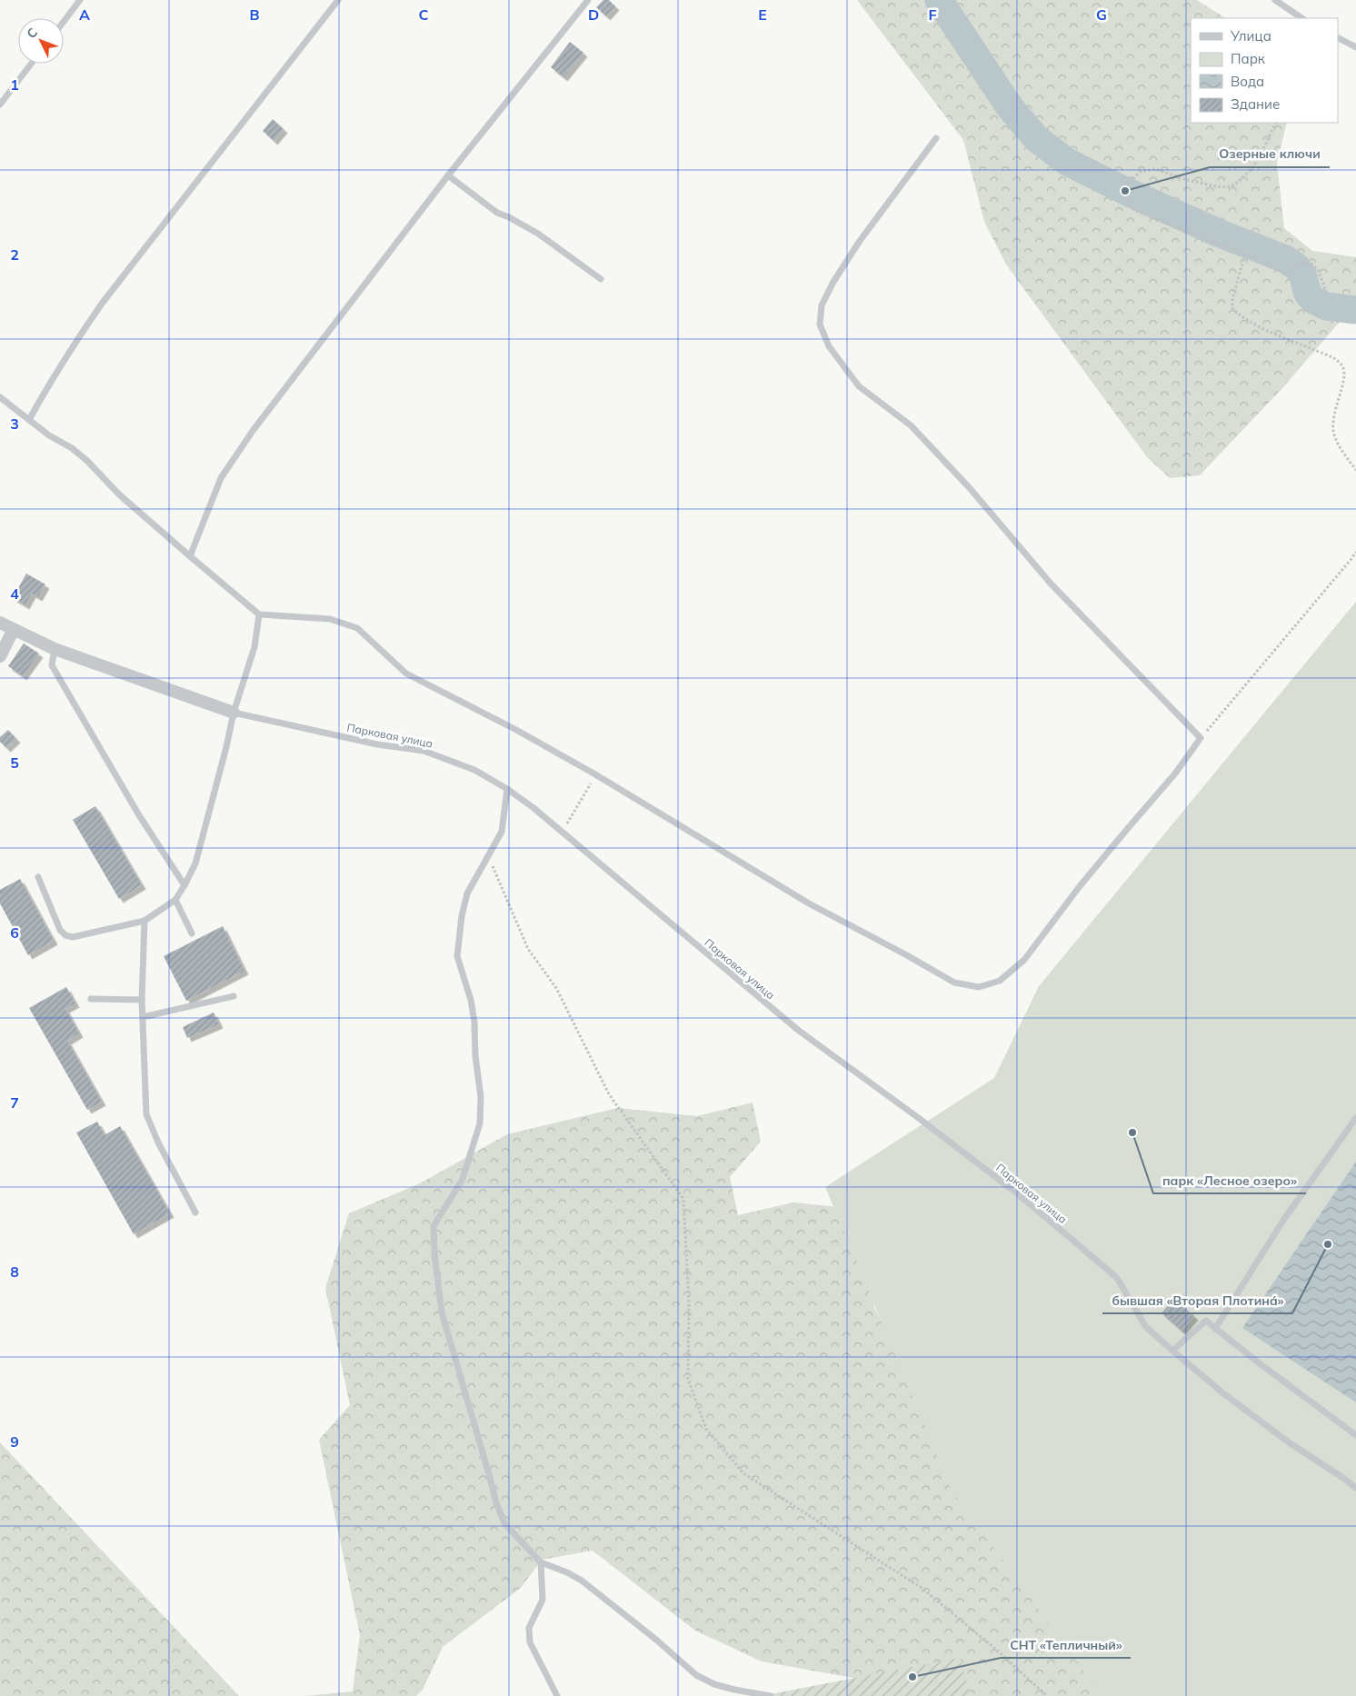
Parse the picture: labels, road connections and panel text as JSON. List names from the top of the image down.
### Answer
{
  "streets": {
    "lane": ["Парковая улица"]
  },
  "places": [
    "Озерные ключи",
    "парк «Лесное озеро»",
    "бывшая «Вторая Плотинá»",
    "СНТ «Тепличный»"
  ],
  "legend": [
    "Улица",
    "Парк",
    "Вода",
    "Здание"
  ],
  "north": "top left",
  "grid": {
    "columns": [
      "A",
      "B",
      "C",
      "D",
      "E",
      "F",
      "G"
    ],
    "rows": [
      "1",
      "2",
      "3",
      "4",
      "5",
      "6",
      "7",
      "8",
      "9"
    ]
  }
}
